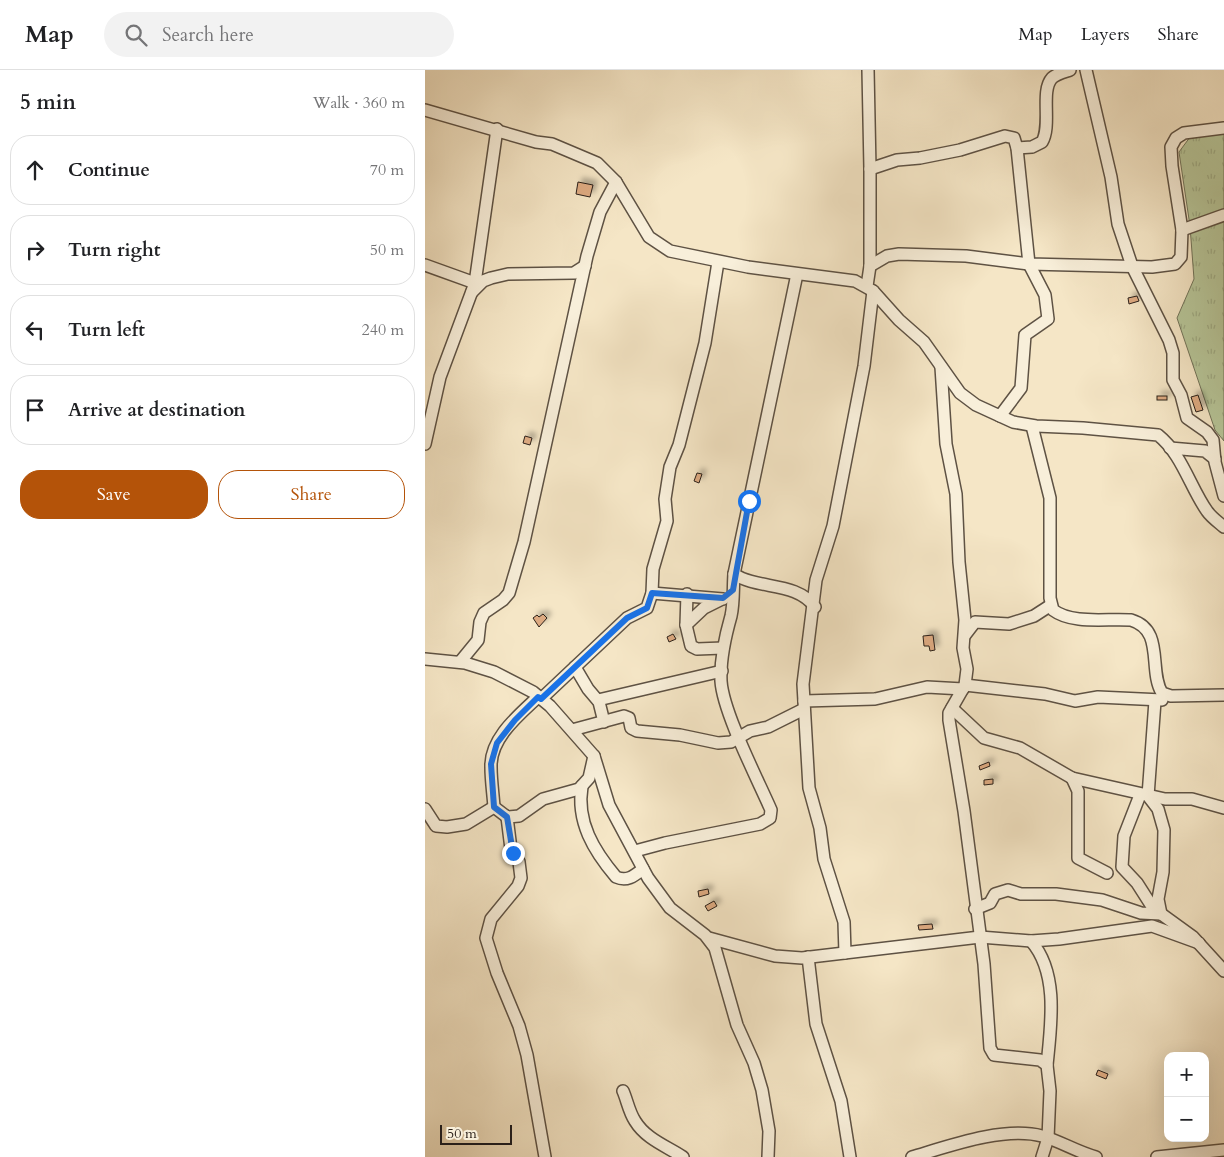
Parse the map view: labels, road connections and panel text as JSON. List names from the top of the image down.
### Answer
{
  "scale_bar": "50 m",
  "page": {
    "header": "Map",
    "search": "Search here",
    "nav": ["Map", "Layers", "Share"],
    "heading": ["5 min", "Walk · 360 m"],
    "list": [
      ["Continue", "70 m"],
      ["Turn right", "50 m"],
      ["Turn left", "240 m"],
      "Arrive at destination"
    ],
    "buttons": ["Save", "Share"],
    "map_buttons": ["+", "−"],
    "scale": "50 m"
  }
}
